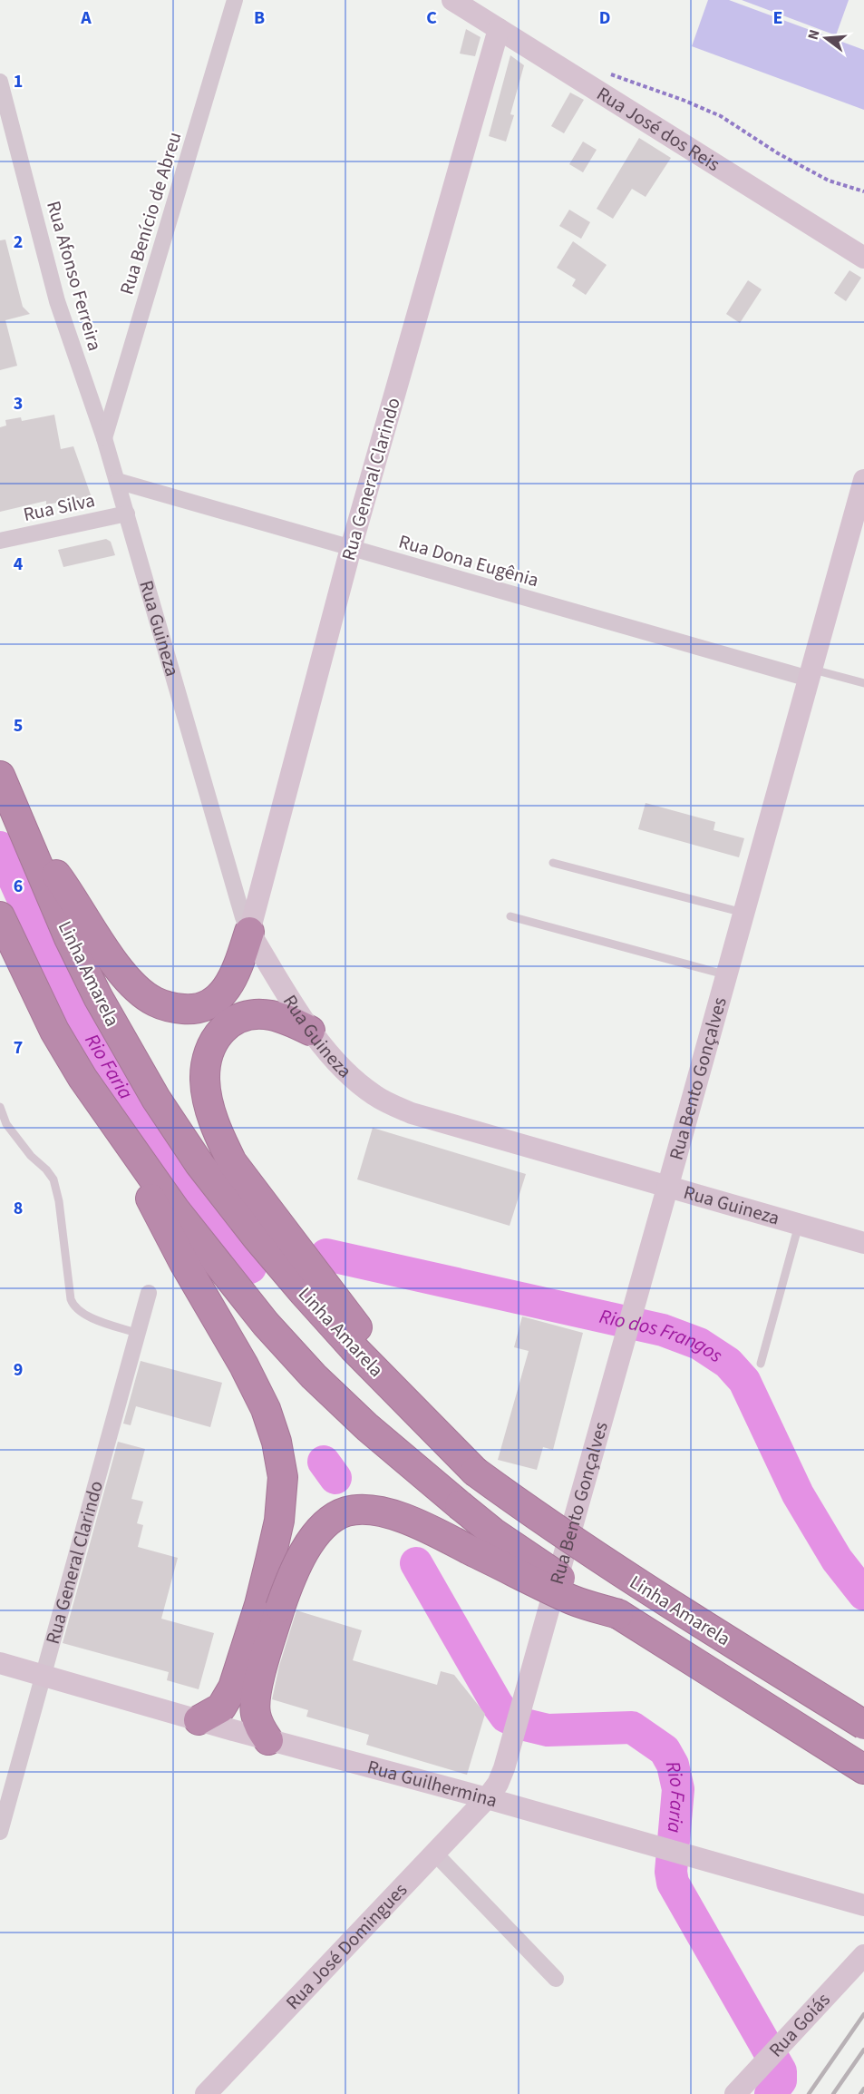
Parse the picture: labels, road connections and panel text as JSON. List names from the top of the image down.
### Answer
{
  "streets": {
    "highway": ["Linha Amarela"],
    "street": [
      "Rua José dos Reis",
      "Rua Benício de Abreu",
      "Rua Afonso Ferreira",
      "Rua General Clarindo",
      "Rua Silva",
      "Rua Dona Eugênia",
      "Rua Guineza",
      "Rua Bento Gonçalves",
      "Rua Guilhermina",
      "Rua José Domingues",
      "Rua Goiás"
    ]
  },
  "crossings": [
    ["Rua José dos Reis", "Rua General Clarindo"],
    ["Rua Benício de Abreu", "Rua Afonso Ferreira"],
    ["Rua Afonso Ferreira", "Rua Dona Eugênia"],
    ["Rua Afonso Ferreira", "Rua Guineza"],
    ["Rua General Clarindo", "Rua Dona Eugênia"],
    ["Rua General Clarindo", "Rua Guineza"],
    ["Rua General Clarindo", "Rua Guilhermina"],
    ["Rua Silva", "Rua Guineza"],
    ["Rua Dona Eugênia", "Rua Guineza"],
    ["Rua Dona Eugênia", "Rua Bento Gonçalves"],
    ["Rua Guineza", "Rua Bento Gonçalves"],
    ["Rua Bento Gonçalves", "Rua Guilhermina"],
    ["Rua Bento Gonçalves", "Rua José Domingues"],
    ["Rua Guilhermina", "Rua José Domingues"]
  ],
  "water": ["Rio Faria", "Rio dos Frangos"],
  "north": "left",
  "grid": {
    "columns": [
      "A",
      "B",
      "C",
      "D",
      "E"
    ],
    "rows": [
      "1",
      "2",
      "3",
      "4",
      "5",
      "6",
      "7",
      "8",
      "9"
    ]
  }
}
